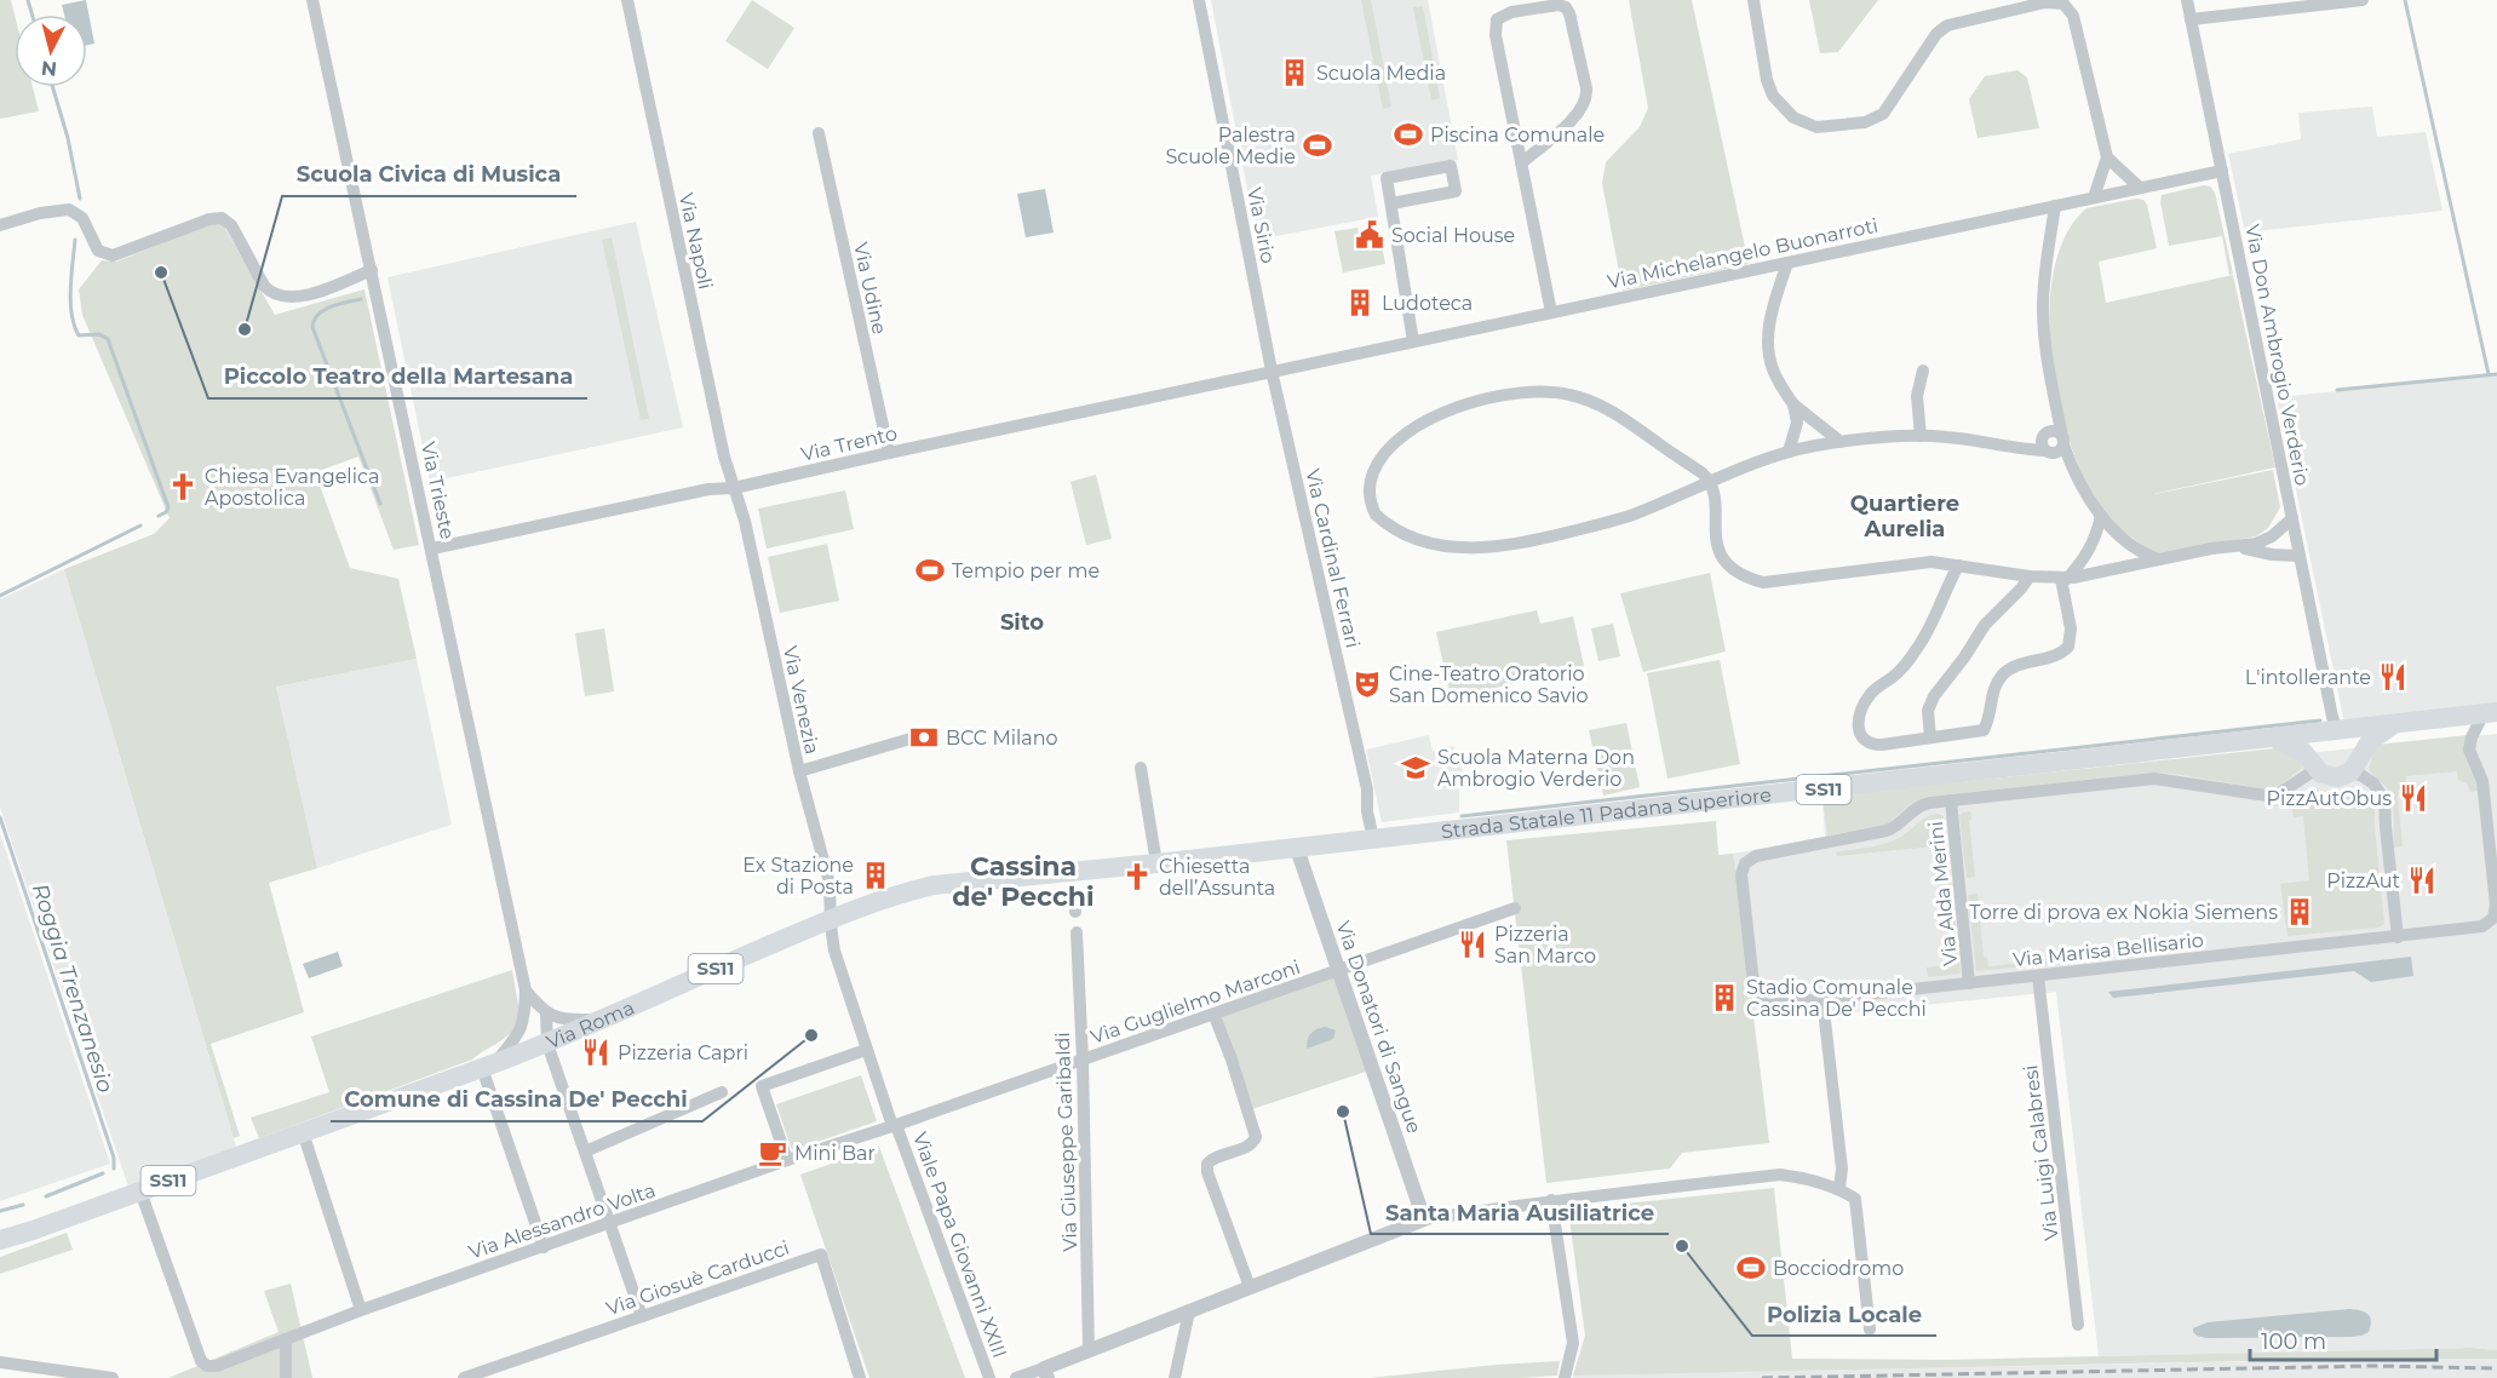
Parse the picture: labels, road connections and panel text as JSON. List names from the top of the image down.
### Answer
{
  "streets": {
    "main road": ["SS11", "Strada Statale 11 Padana Superiore", "Via Roma"],
    "street": [
      "Via Sirio",
      "Via Napoli",
      "Via Michelangelo Buonarroti",
      "Via Udine",
      "Via Don Ambrogio Verderio",
      "Via Trento",
      "Via Trieste",
      "Via Cardinal Ferrari",
      "Via Venezia",
      "Via Alda Merini",
      "Via Marisa Bellisario",
      "Via Guglielmo Marconi",
      "Via Donatori di Sangue",
      "Via Giuseppe Garibaldi",
      "Via Luigi Calabresi",
      "Via Alessandro Volta",
      "Viale Papa Giovanni XXIII",
      "Via Giosuè Carducci"
    ]
  },
  "crossings": [
    ["Via Sirio", "Via Michelangelo Buonarroti"],
    ["Via Sirio", "Via Trento"],
    ["Via Sirio", "Via Cardinal Ferrari"],
    ["Via Napoli", "Via Trento"],
    ["Via Napoli", "Via Venezia"],
    ["Via Michelangelo Buonarroti", "Via Don Ambrogio Verderio"],
    ["Via Michelangelo Buonarroti", "Via Trento"],
    ["Via Michelangelo Buonarroti", "Via Cardinal Ferrari"],
    ["Via Udine", "Via Trento"],
    ["Via Don Ambrogio Verderio", "Strada Statale 11 Padana Superiore"],
    ["Via Trento", "Via Trieste"],
    ["Via Trento", "Via Cardinal Ferrari"],
    ["Via Trento", "Via Venezia"],
    ["Via Trieste", "Via Roma"],
    ["Via Cardinal Ferrari", "Strada Statale 11 Padana Superiore"],
    ["Via Cardinal Ferrari", "Via Roma"],
    ["Via Venezia", "Via Guglielmo Marconi"],
    ["Via Venezia", "Via Roma"],
    ["Via Venezia", "Via Alessandro Volta"],
    ["Via Venezia", "Viale Papa Giovanni XXIII"],
    ["Strada Statale 11 Padana Superiore", "Via Marisa Bellisario"],
    ["Strada Statale 11 Padana Superiore", "Via Roma"],
    ["Via Alda Merini", "Via Marisa Bellisario"],
    ["Via Marisa Bellisario", "Via Luigi Calabresi"],
    ["Via Guglielmo Marconi", "Via Donatori di Sangue"],
    ["Via Guglielmo Marconi", "Via Giuseppe Garibaldi"],
    ["Via Guglielmo Marconi", "Via Alessandro Volta"],
    ["Via Guglielmo Marconi", "Viale Papa Giovanni XXIII"],
    ["Via Roma", "Via Donatori di Sangue"],
    ["Via Roma", "Via Alessandro Volta"],
    ["Via Alessandro Volta", "Viale Papa Giovanni XXIII"]
  ],
  "districts": ["Quartiere Aurelia", "Sito", "Cassina de' Pecchi"],
  "water": ["Roggia Trenzanesio"],
  "places": {
    "building": [
      "Scuola Media",
      "Ludoteca",
      "Ex Stazione di Posta",
      "Torre di prova ex Nokia Siemens",
      "Stadio Comunale Cassina De' Pecchi"
    ],
    "sports": [
      "Piscina Comunale",
      "Palestra Scuole Medie",
      "Tempio per me",
      "Bocciodromo"
    ],
    "public building": ["Social House"],
    "other": [
      "Piccolo Teatro della Martesana",
      "Scuola Civica di Musica",
      "Comune di Cassina De' Pecchi",
      "Santa Maria Ausiliatrice",
      "Polizia Locale"
    ],
    "church": ["Chiesa Evangelica Apostolica", "Chiesetta dell’Assunta"],
    "restaurant": [
      "L'intollerante",
      "PizzAutObus",
      "PizzAut",
      "Pizzeria San Marco",
      "Pizzeria Capri"
    ],
    "theatre": ["Cine-Teatro Oratorio San Domenico Savio"],
    "bank": ["BCC Milano"],
    "school or university": ["Scuola Materna Don Ambrogio Verderio"],
    "cafe": ["Mini Bar"]
  },
  "scale_bar": "100 m",
  "north": "bottom"
}
